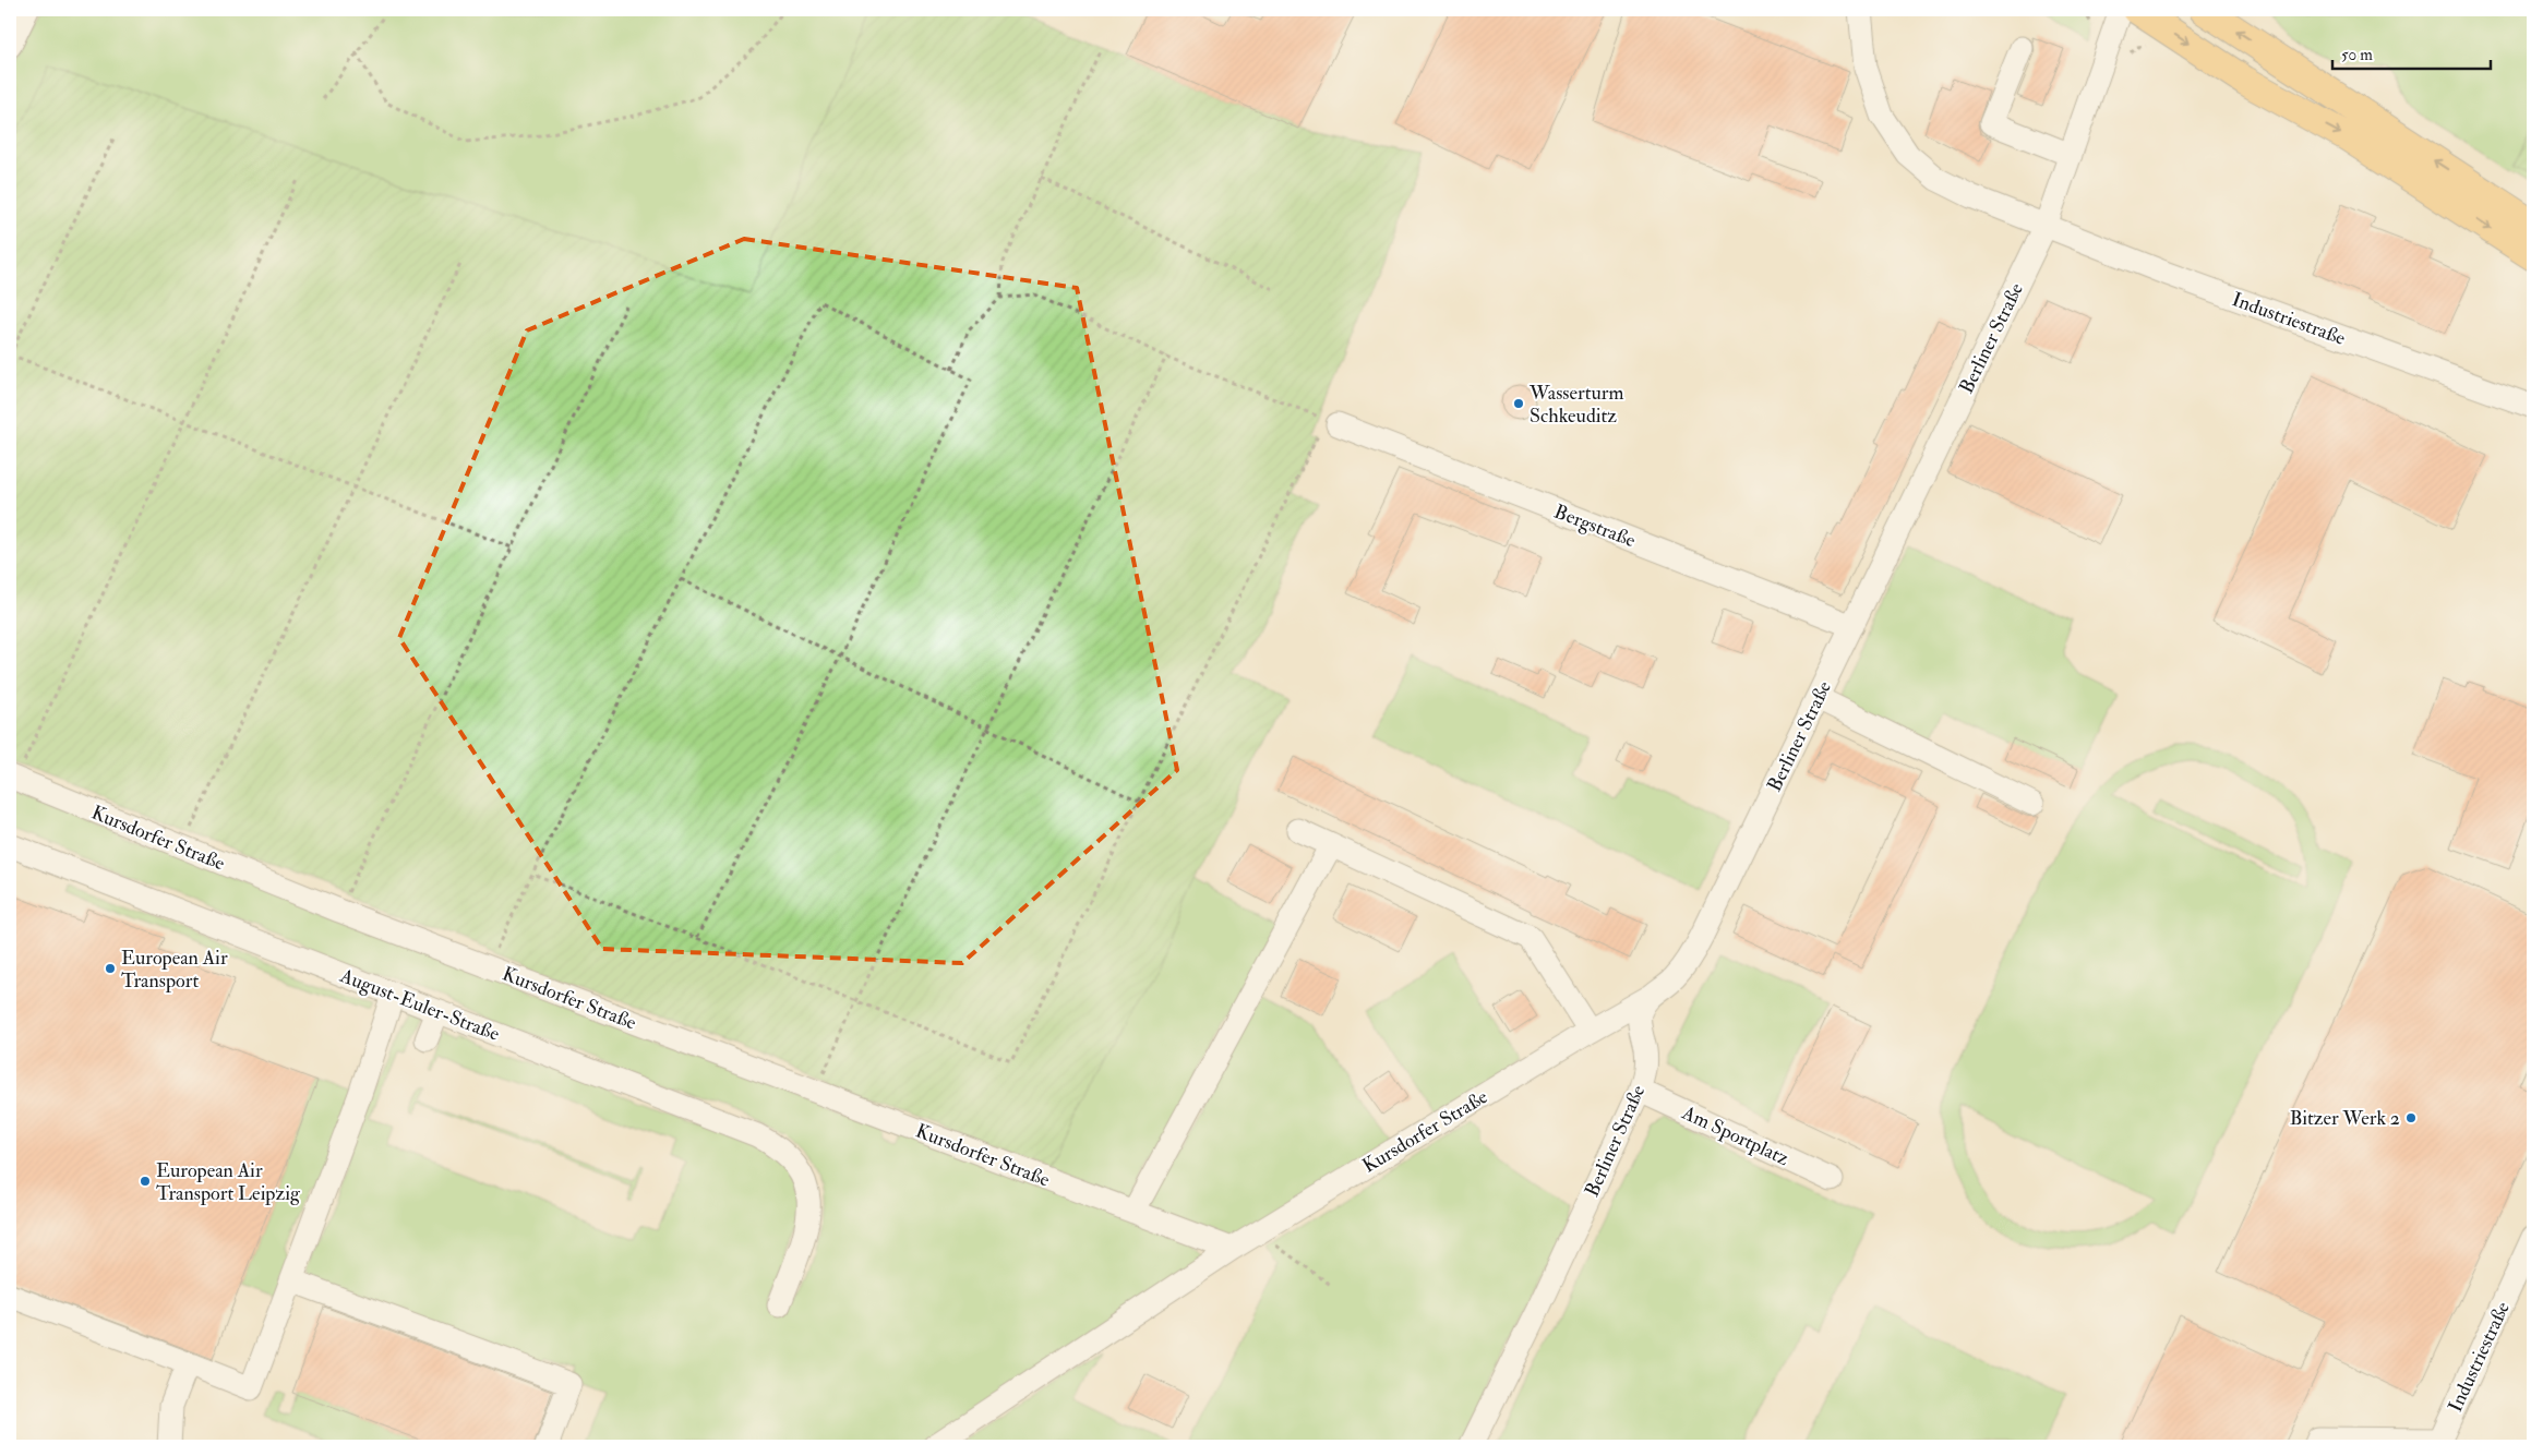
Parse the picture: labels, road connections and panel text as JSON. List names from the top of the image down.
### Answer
{
  "streets": {
    "street": [
      "Industriestraße",
      "Berliner Straße",
      "Bergstraße",
      "Kursdorfer Straße",
      "August-Euler-Straße",
      "Am Sportplatz"
    ]
  },
  "crossings": [
    ["Industriestraße", "Berliner Straße"],
    ["Berliner Straße", "Bergstraße"],
    ["Berliner Straße", "Kursdorfer Straße"],
    ["Berliner Straße", "Am Sportplatz"]
  ],
  "places": [
    "Wasserturm Schkeuditz",
    "European Air Transport",
    "Bitzer Werk 2",
    "European Air Transport Leipzig"
  ],
  "scale_bar": "50 m"
}
